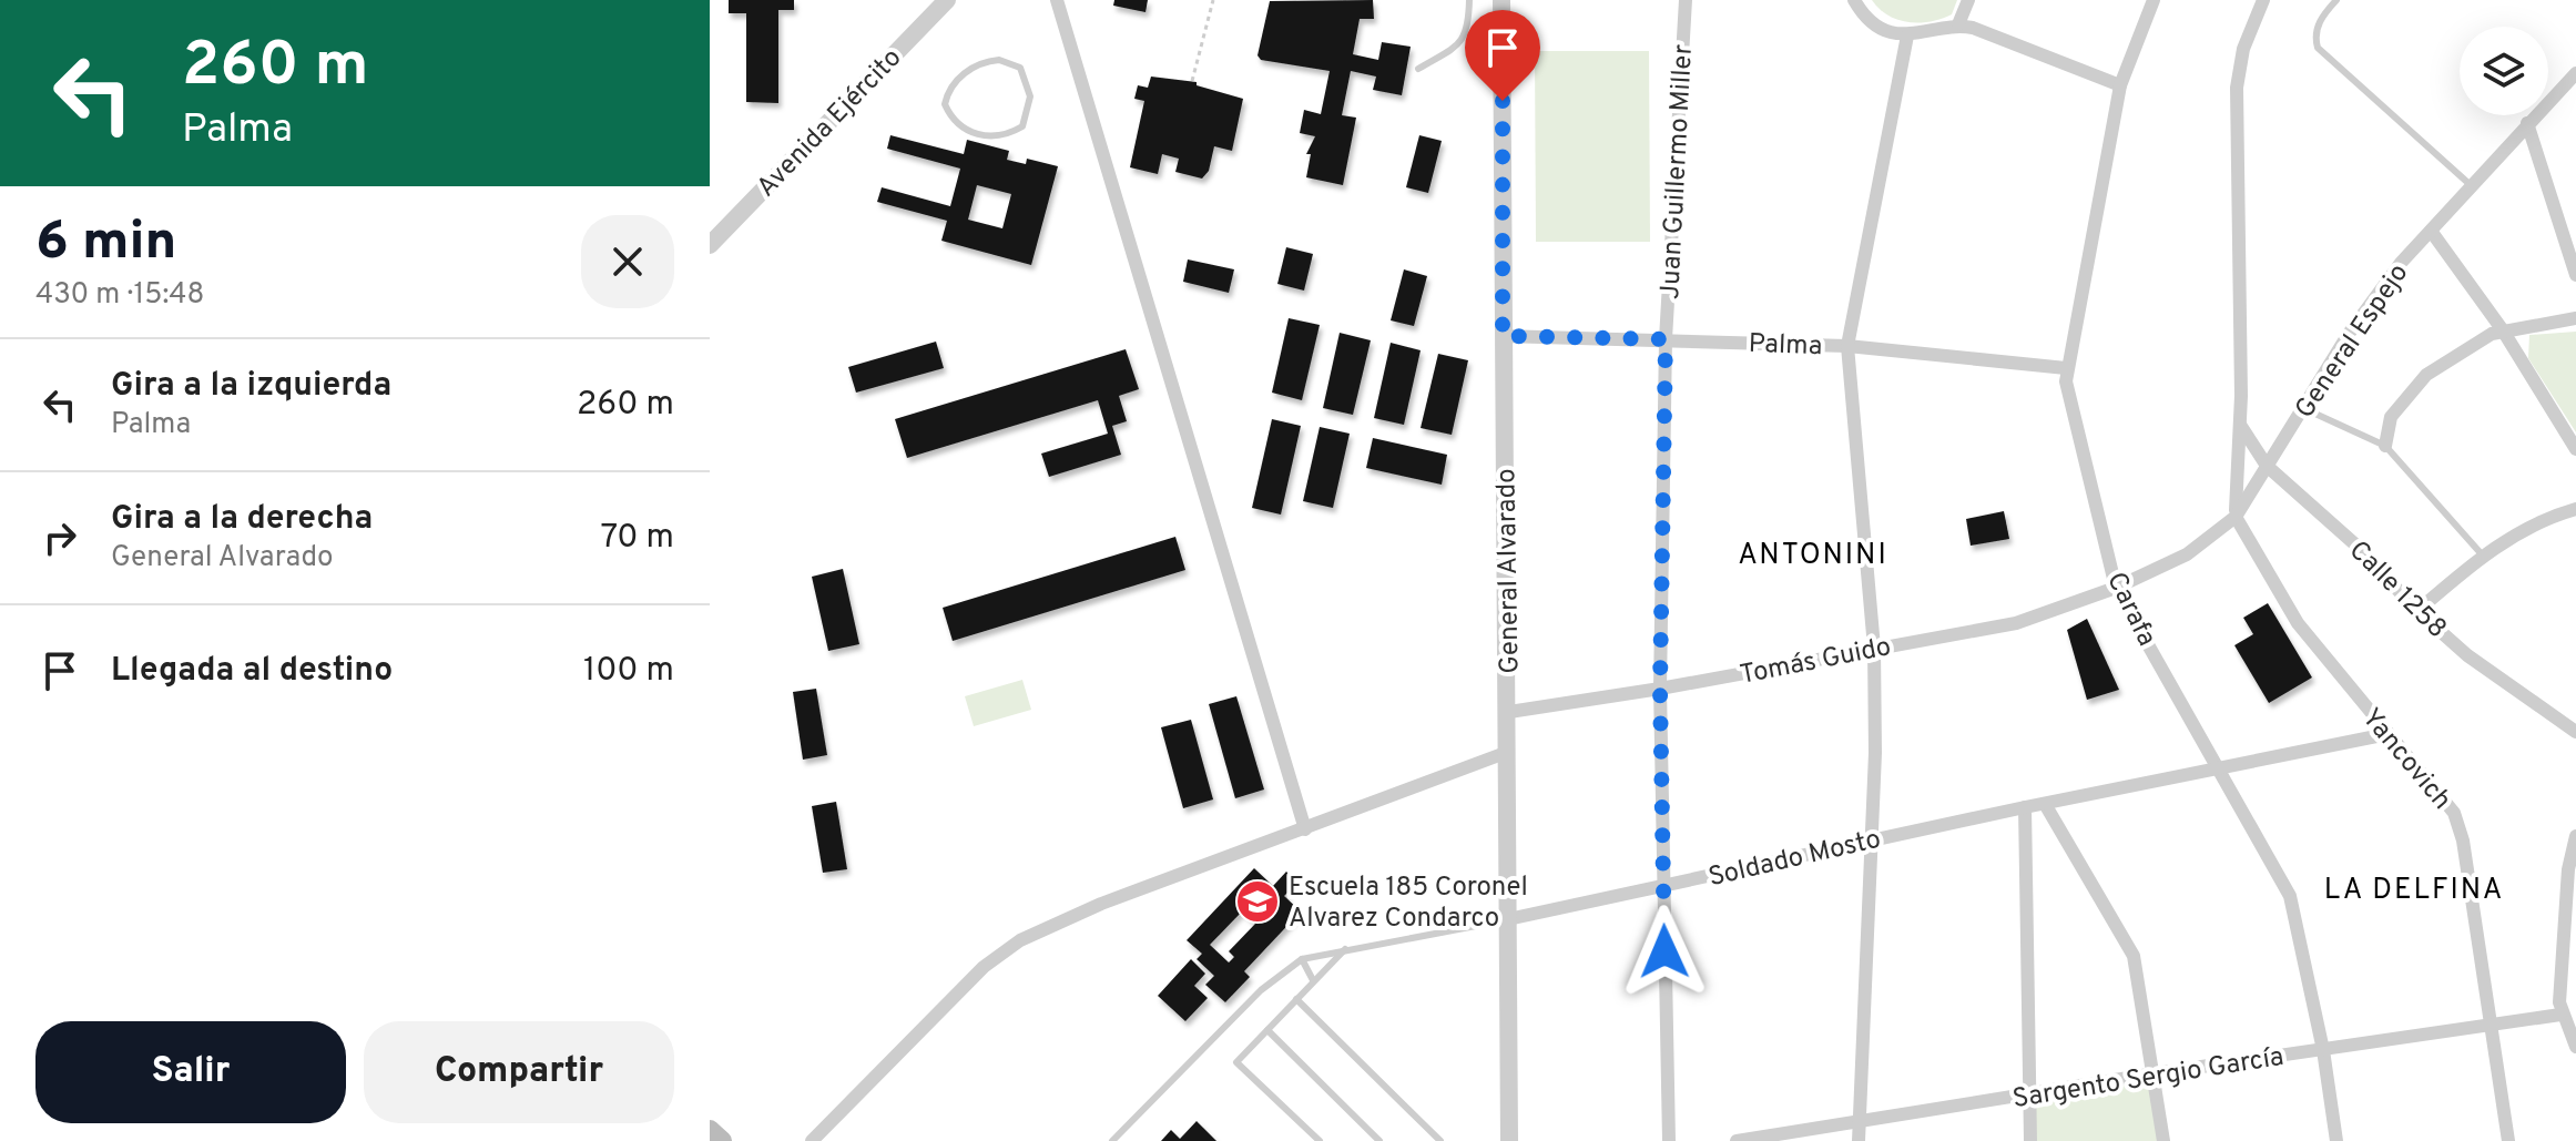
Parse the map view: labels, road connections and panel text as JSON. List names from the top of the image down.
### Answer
{
  "streets": {
    "street": [
      "Avenida Ejército",
      "Juan Guillermo Miller",
      "General Espejo",
      "Palma",
      "General Alvarado",
      "Calle 1258",
      "Carafa",
      "Tomás Guido",
      "Yancovich",
      "Soldado Mosto",
      "Sargento Sergio García"
    ]
  },
  "crossings": [
    ["Juan Guillermo Miller", "Palma"],
    ["Juan Guillermo Miller", "Tomás Guido"],
    ["Juan Guillermo Miller", "Soldado Mosto"],
    ["General Espejo", "Calle 1258"],
    ["General Espejo", "Carafa"],
    ["General Espejo", "Tomás Guido"],
    ["General Espejo", "Yancovich"],
    ["Palma", "General Alvarado"],
    ["Palma", "Carafa"],
    ["General Alvarado", "Tomás Guido"],
    ["General Alvarado", "Soldado Mosto"],
    ["Carafa", "Tomás Guido"],
    ["Carafa", "Soldado Mosto"],
    ["Carafa", "Sargento Sergio García"],
    ["Yancovich", "Soldado Mosto"],
    ["Yancovich", "Sargento Sergio García"]
  ],
  "districts": ["ANTONINI", "LA DELFINA"],
  "places": {
    "school or university": ["Escuela 185 Coronel Alvarez Condarco"]
  },
  "page": {
    "turn": ["260 m", "Palma"],
    "heading": ["6 min", "430 m · 15:48"],
    "list": [
      {
        "name": "Gira a la izquierda",
        "note": "Palma",
        "value": "260 m"
      },
      {
        "name": "Gira a la derecha",
        "note": "General Alvarado",
        "value": "70 m"
      },
      {
        "name": "Llegada al destino",
        "value": "100 m"
      }
    ],
    "buttons": ["Salir", "Compartir"]
  }
}
